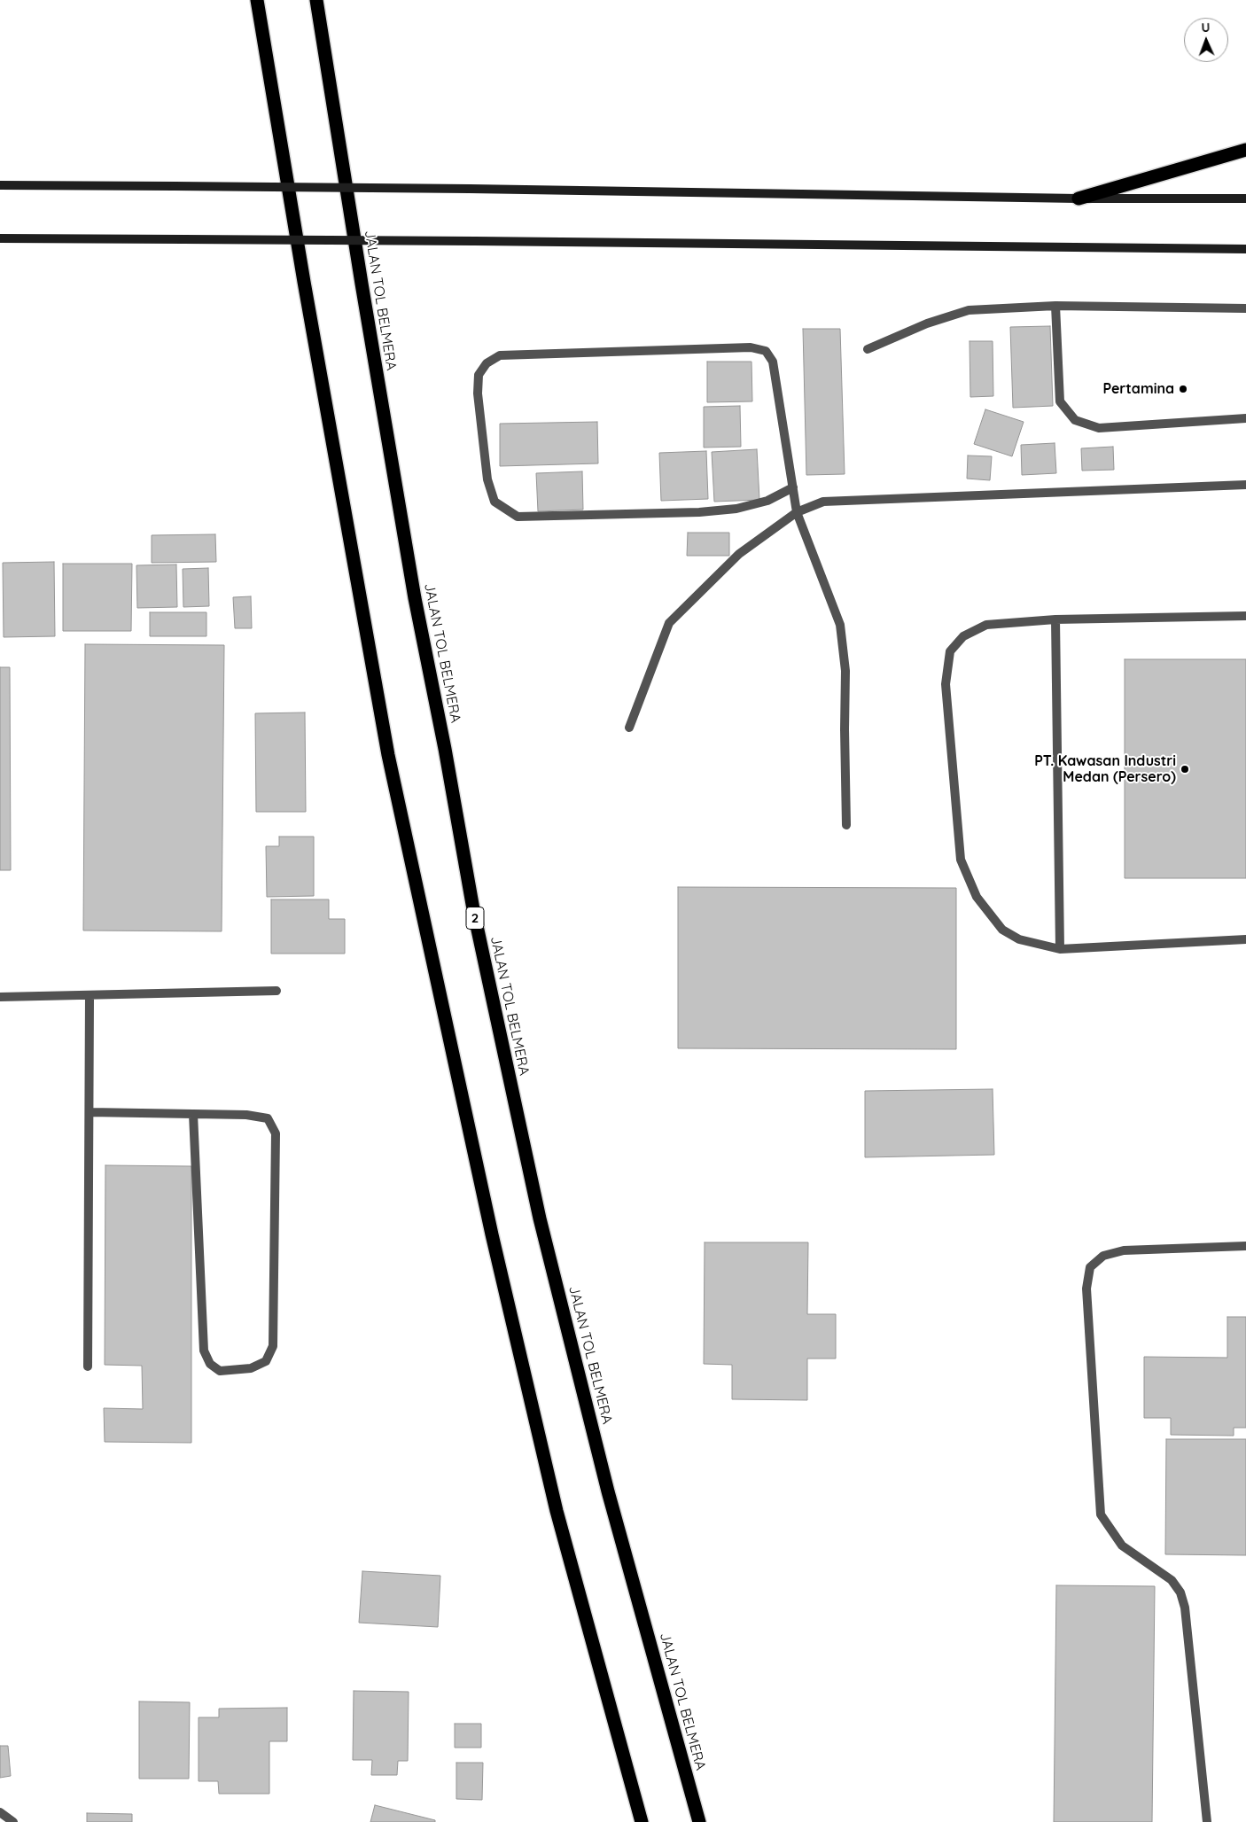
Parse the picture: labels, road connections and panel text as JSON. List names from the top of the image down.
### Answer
{
  "streets": {
    "highway": ["JALAN TOL BELMERA", "2"]
  },
  "places": ["Pertamina", "PT. Kawasan Industri Medan (Persero)"],
  "north": "top"
}
